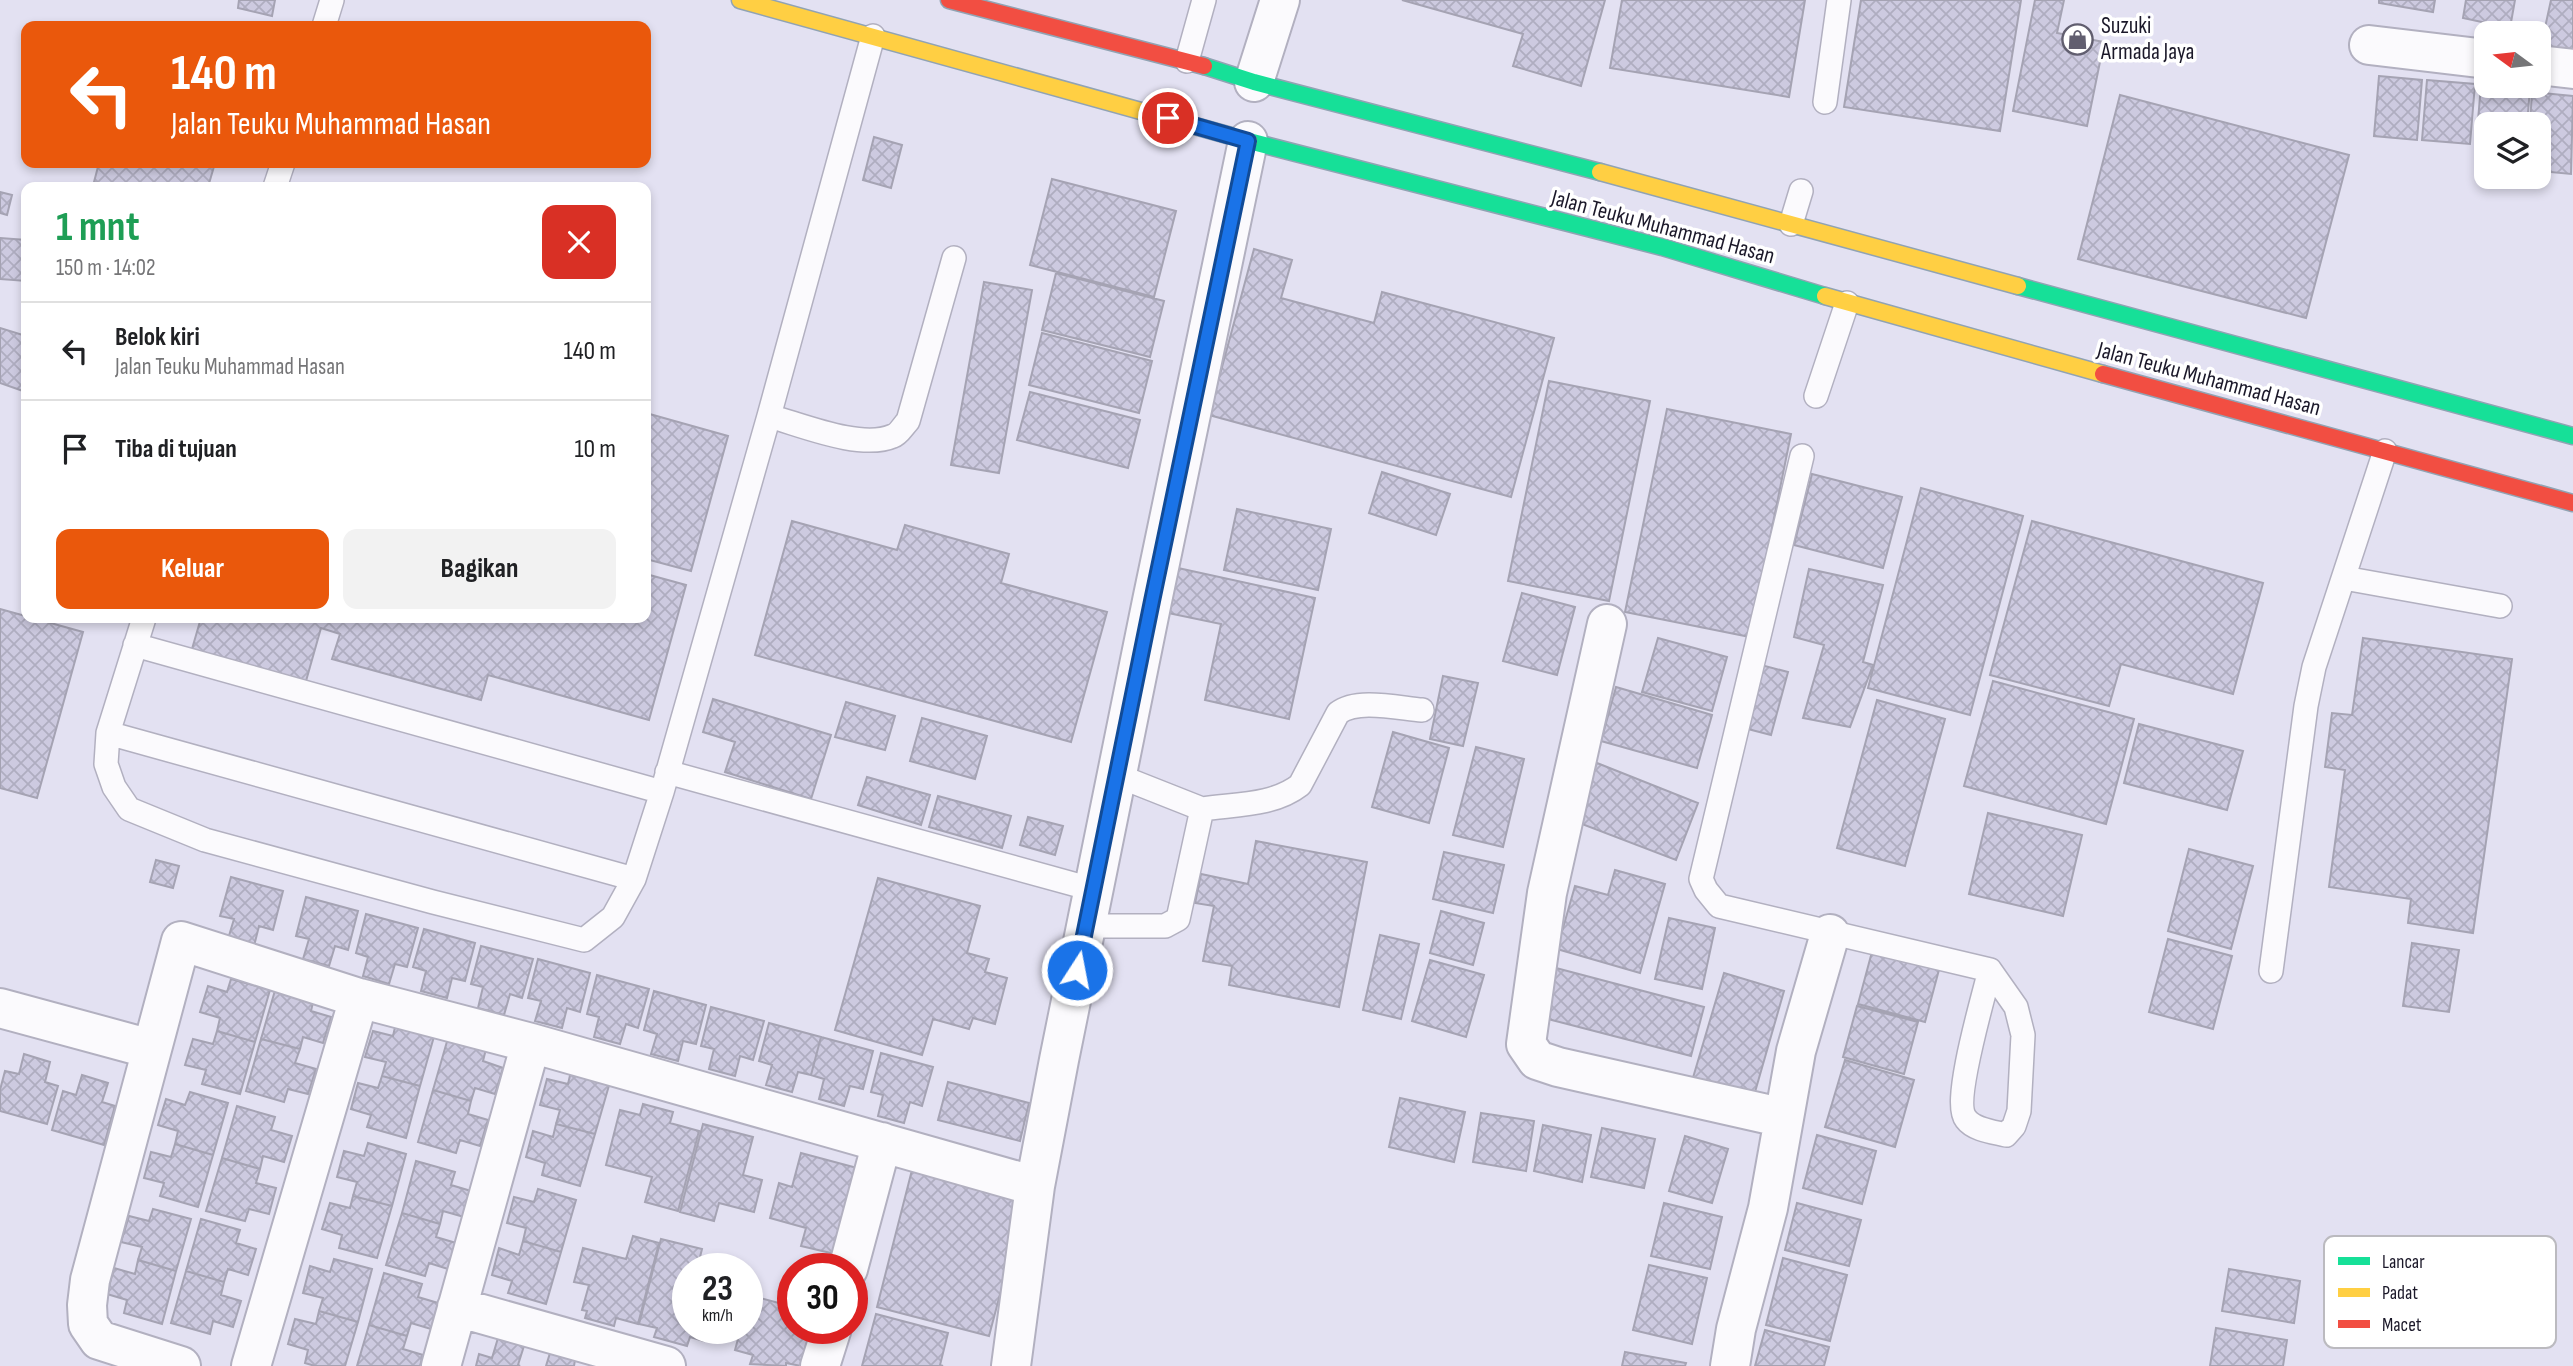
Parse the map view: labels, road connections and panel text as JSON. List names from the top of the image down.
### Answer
{
  "streets": {
    "highway": ["Jalan Teuku Muhammad Hasan"]
  },
  "places": {
    "shop": ["Suzuki Armada Jaya"]
  },
  "legend": ["Lancar", "Padat", "Macet"],
  "north": "left",
  "page": {
    "turn": ["140 m", "Jalan Teuku Muhammad Hasan"],
    "heading": ["1 mnt", "150 m · 14:02"],
    "list": [
      {
        "name": "Belok kiri",
        "note": "Jalan Teuku Muhammad Hasan",
        "value": "140 m"
      },
      {
        "name": "Tiba di tujuan",
        "value": "10 m"
      }
    ],
    "buttons": ["Keluar", "Bagikan"],
    "speed": "23 km/h",
    "limit": "30"
  }
}
